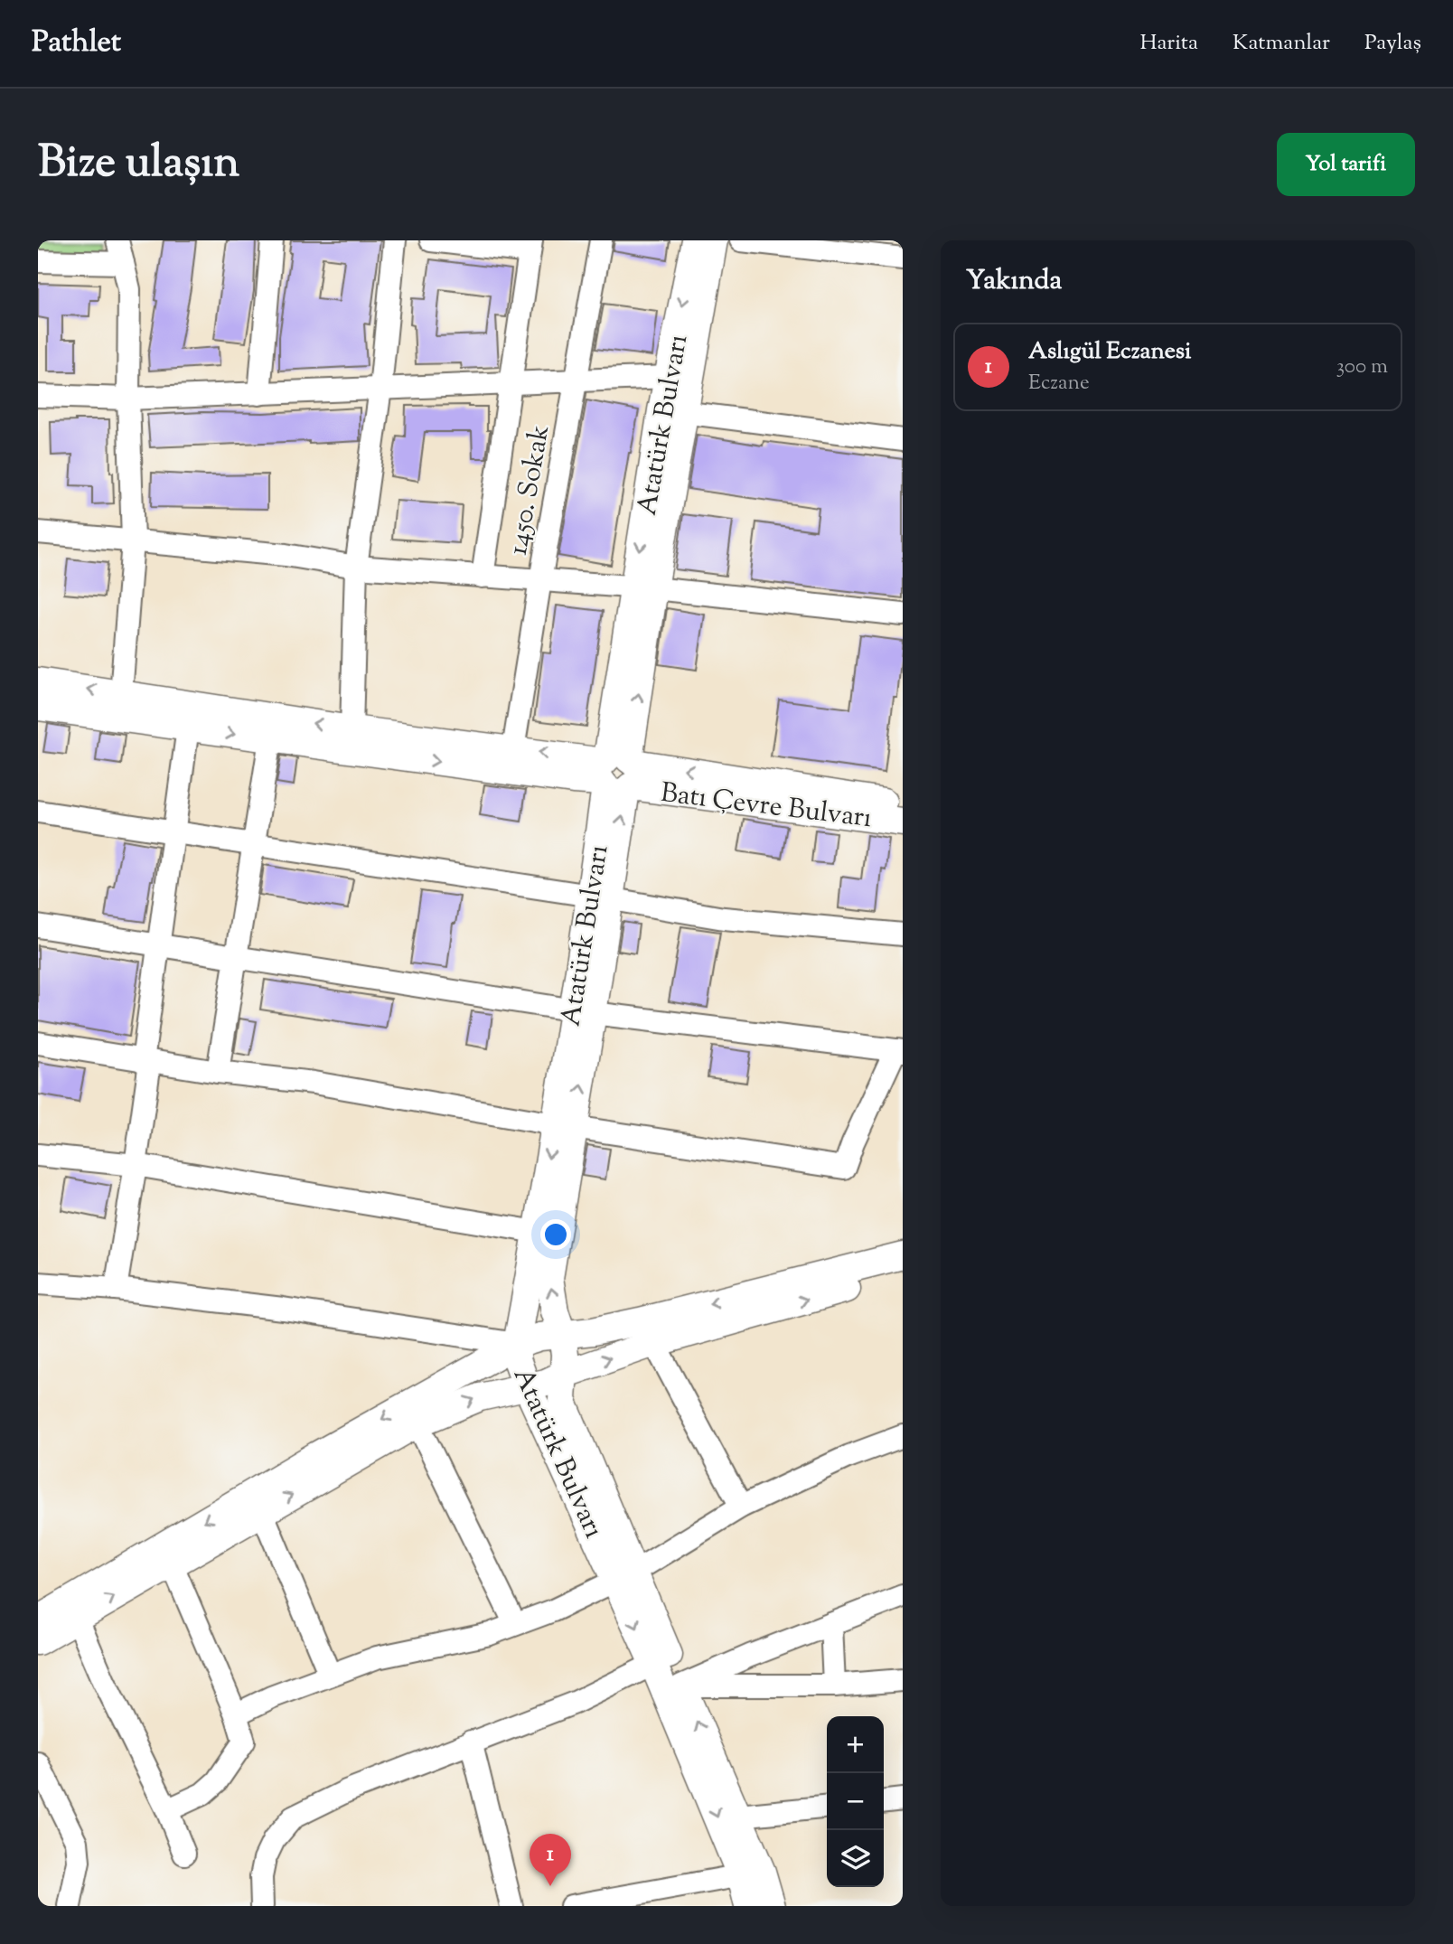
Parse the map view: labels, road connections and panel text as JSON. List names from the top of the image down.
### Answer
{
  "streets": {
    "main road": ["Atatürk Bulvarı", "Batı Çevre Bulvarı"],
    "street": ["1450. Sokak"]
  },
  "crossings": [
    ["Atatürk Bulvarı", "Batı Çevre Bulvarı"]
  ],
  "page": {
    "header": "Pathlet",
    "nav": ["Harita", "Katmanlar", "Paylaş"],
    "title": "Bize ulaşın",
    "buttons": "Yol tarifi",
    "heading": "Yakında",
    "list": [
      {
        "mark": "1",
        "name": "Aslıgül Eczanesi",
        "note": "Eczane",
        "value": "300 m"
      }
    ],
    "map_buttons": ["+", "−"],
    "pins": "1"
  }
}
